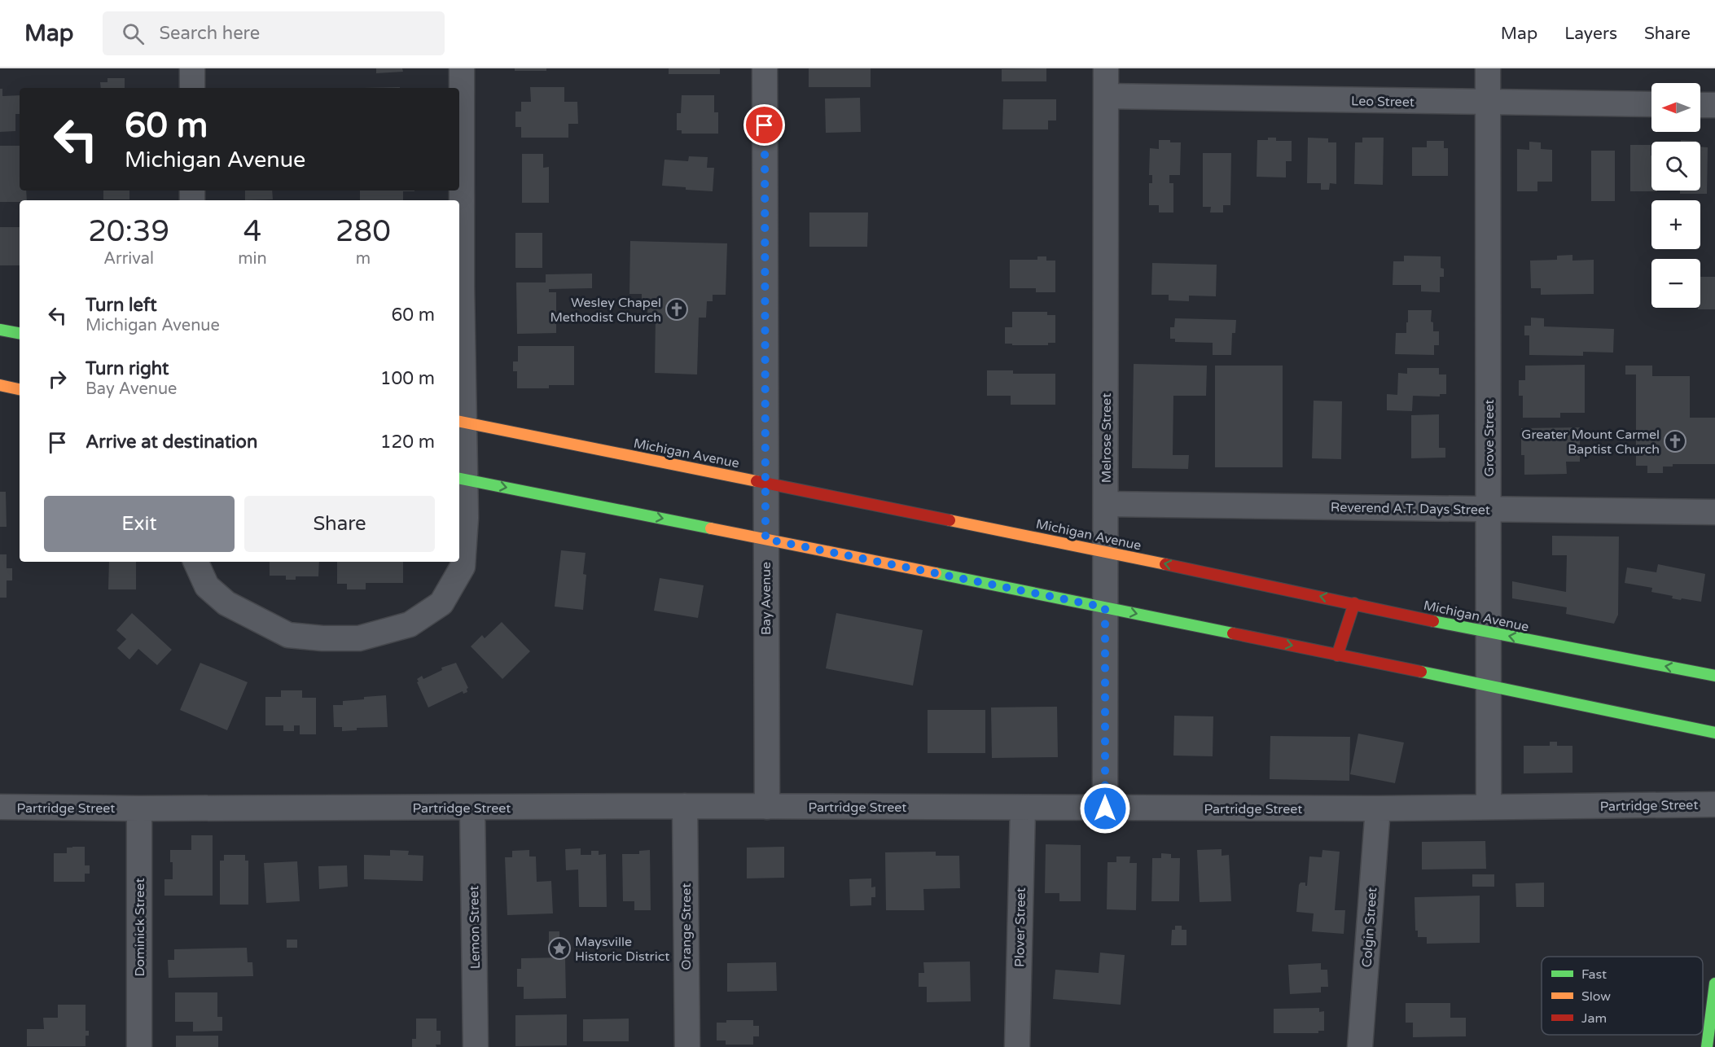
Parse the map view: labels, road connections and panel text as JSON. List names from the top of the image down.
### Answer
{
  "streets": {
    "main road": ["Michigan Avenue"],
    "street": [
      "Leo Street",
      "Melrose Street",
      "Grove Street",
      "Reverend A.T. Days Street",
      "Bay Avenue",
      "Partridge Street",
      "Orange Street",
      "Dominick Street",
      "Lemon Street",
      "Plover Street",
      "Colgin Street"
    ]
  },
  "crossings": [
    ["Leo Street", "Melrose Street"],
    ["Leo Street", "Grove Street"],
    ["Melrose Street", "Michigan Avenue"],
    ["Melrose Street", "Reverend A.T. Days Street"],
    ["Melrose Street", "Partridge Street"],
    ["Grove Street", "Michigan Avenue"],
    ["Grove Street", "Reverend A.T. Days Street"],
    ["Grove Street", "Partridge Street"],
    ["Michigan Avenue", "Bay Avenue"],
    ["Bay Avenue", "Partridge Street"],
    ["Partridge Street", "Orange Street"],
    ["Partridge Street", "Dominick Street"],
    ["Partridge Street", "Lemon Street"],
    ["Partridge Street", "Plover Street"],
    ["Partridge Street", "Colgin Street"]
  ],
  "places": {
    "church": ["Wesley Chapel Methodist Church", "Greater Mount Carmel Baptist Church"],
    "place": ["Maysville Historic District"]
  },
  "legend": ["Fast", "Slow", "Jam"],
  "north": "left",
  "page": {
    "header": "Map",
    "search": "Search here",
    "nav": ["Map", "Layers", "Share"],
    "map_buttons": ["+", "−"],
    "turn": ["60 m", "Michigan Avenue"],
    "eta": [
      "20:39",
      "Arrival",
      "4",
      "min",
      "280",
      "m"
    ],
    "list": [
      {
        "name": "Turn left",
        "note": "Michigan Avenue",
        "value": "60 m"
      },
      {
        "name": "Turn right",
        "note": "Bay Avenue",
        "value": "100 m"
      },
      {
        "name": "Arrive at destination",
        "value": "120 m"
      }
    ],
    "buttons": ["Exit", "Share"]
  }
}
